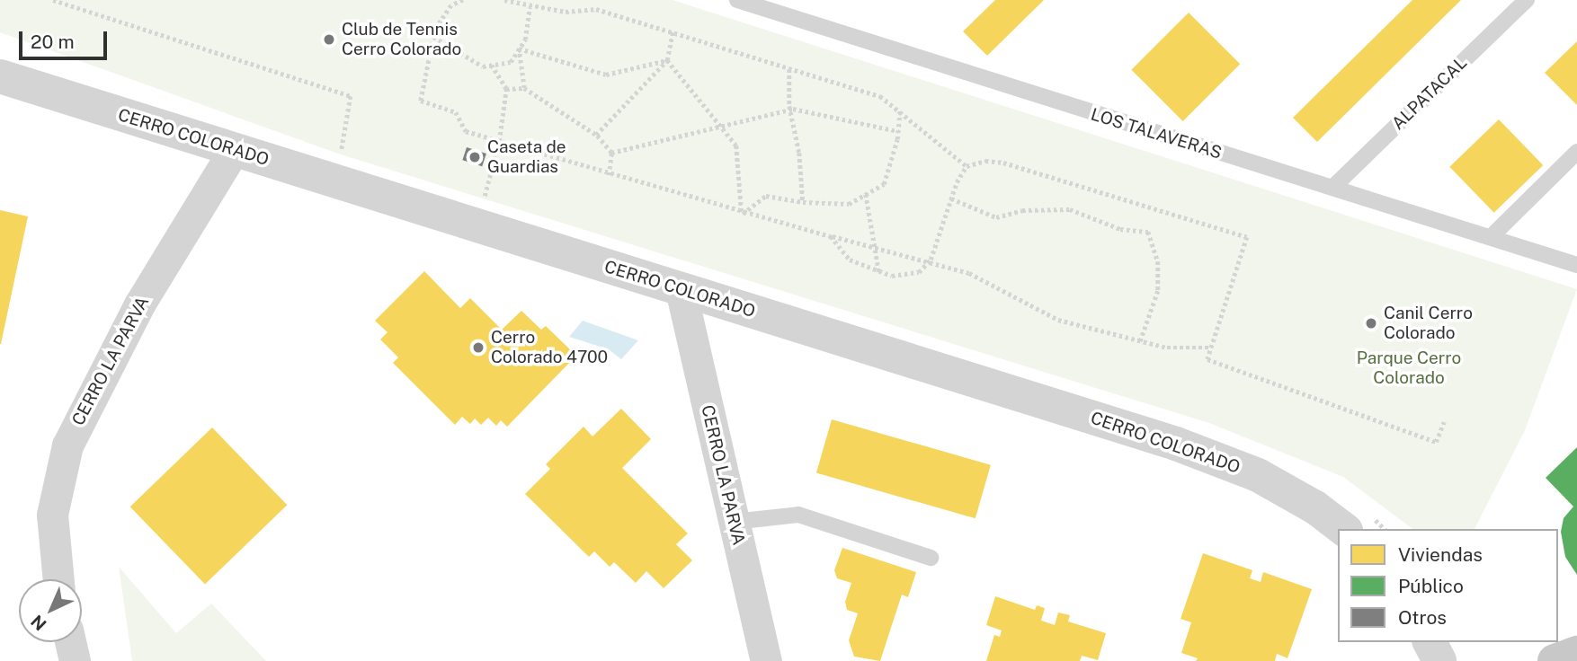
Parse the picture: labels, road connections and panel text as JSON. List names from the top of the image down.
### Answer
{
  "streets": {
    "street": ["CERRO COLORADO", "CERRO LA PARVA"],
    "lane": ["ALPATACAL", "LOS TALAVERAS"]
  },
  "crossings": [
    ["ALPATACAL", "LOS TALAVERAS"],
    ["CERRO COLORADO", "CERRO LA PARVA"]
  ],
  "parks": ["Parque Cerro Colorado"],
  "places": [
    "Club de Tennis Cerro Colorado",
    "Caseta de Guardias",
    "Canil Cerro Colorado",
    "Cerro Colorado 4700"
  ],
  "legend": ["Viviendas", "Público", "Otros"],
  "scale_bar": "20 m",
  "north": "bottom left"
}
